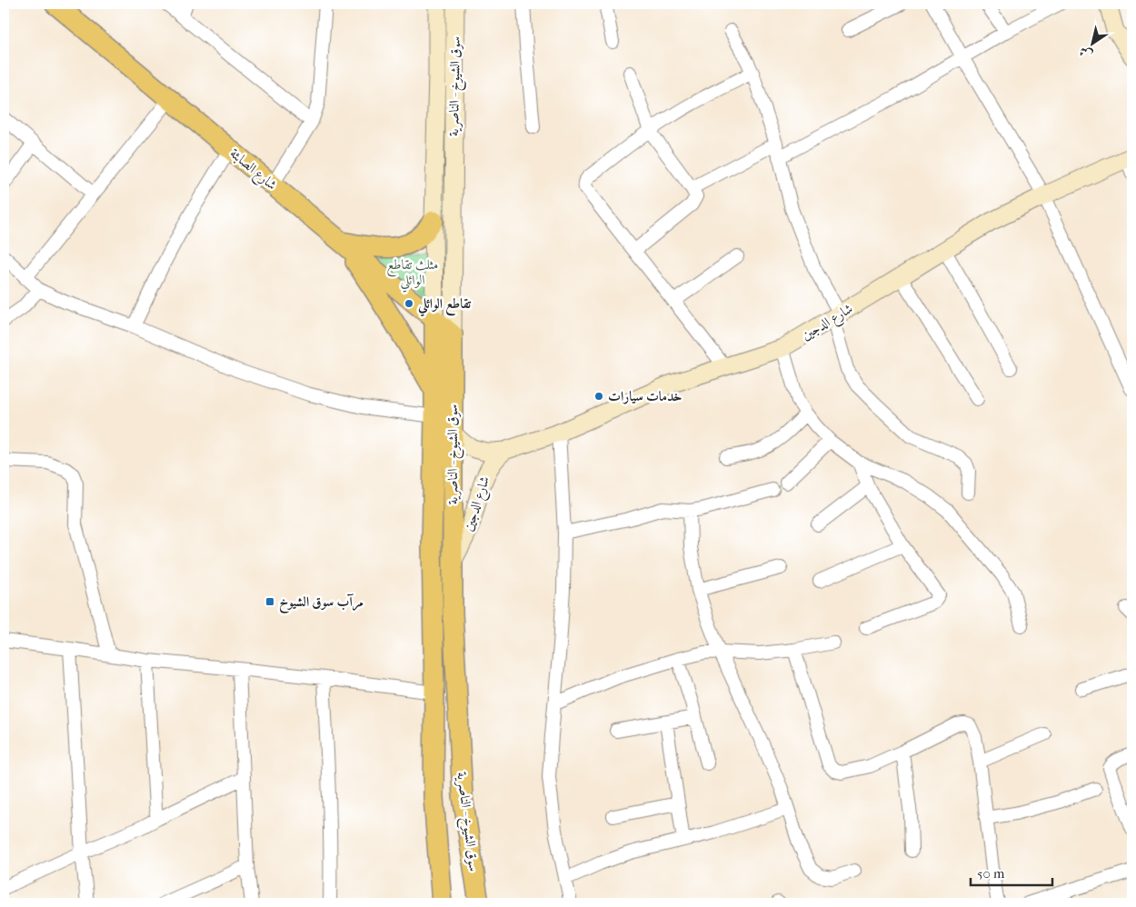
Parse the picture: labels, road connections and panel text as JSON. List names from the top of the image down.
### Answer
{
  "streets": {
    "main road": ["سوق الشيوخ - الناصرية", "شارع الصابئة"],
    "street": ["شارع الدجين"]
  },
  "crossings": [
    ["سوق الشيوخ - الناصرية", "شارع الصابئة"],
    ["سوق الشيوخ - الناصرية", "شارع الدجين"]
  ],
  "parks": ["مثلث تقاطع الوائلي"],
  "places": {
    "other": ["تقاطع الوائلي", "خدمات سيارات"],
    "transit": ["مرآب سوق الشيوخ"]
  },
  "scale_bar": "50 m",
  "north": "bottom left"
}
